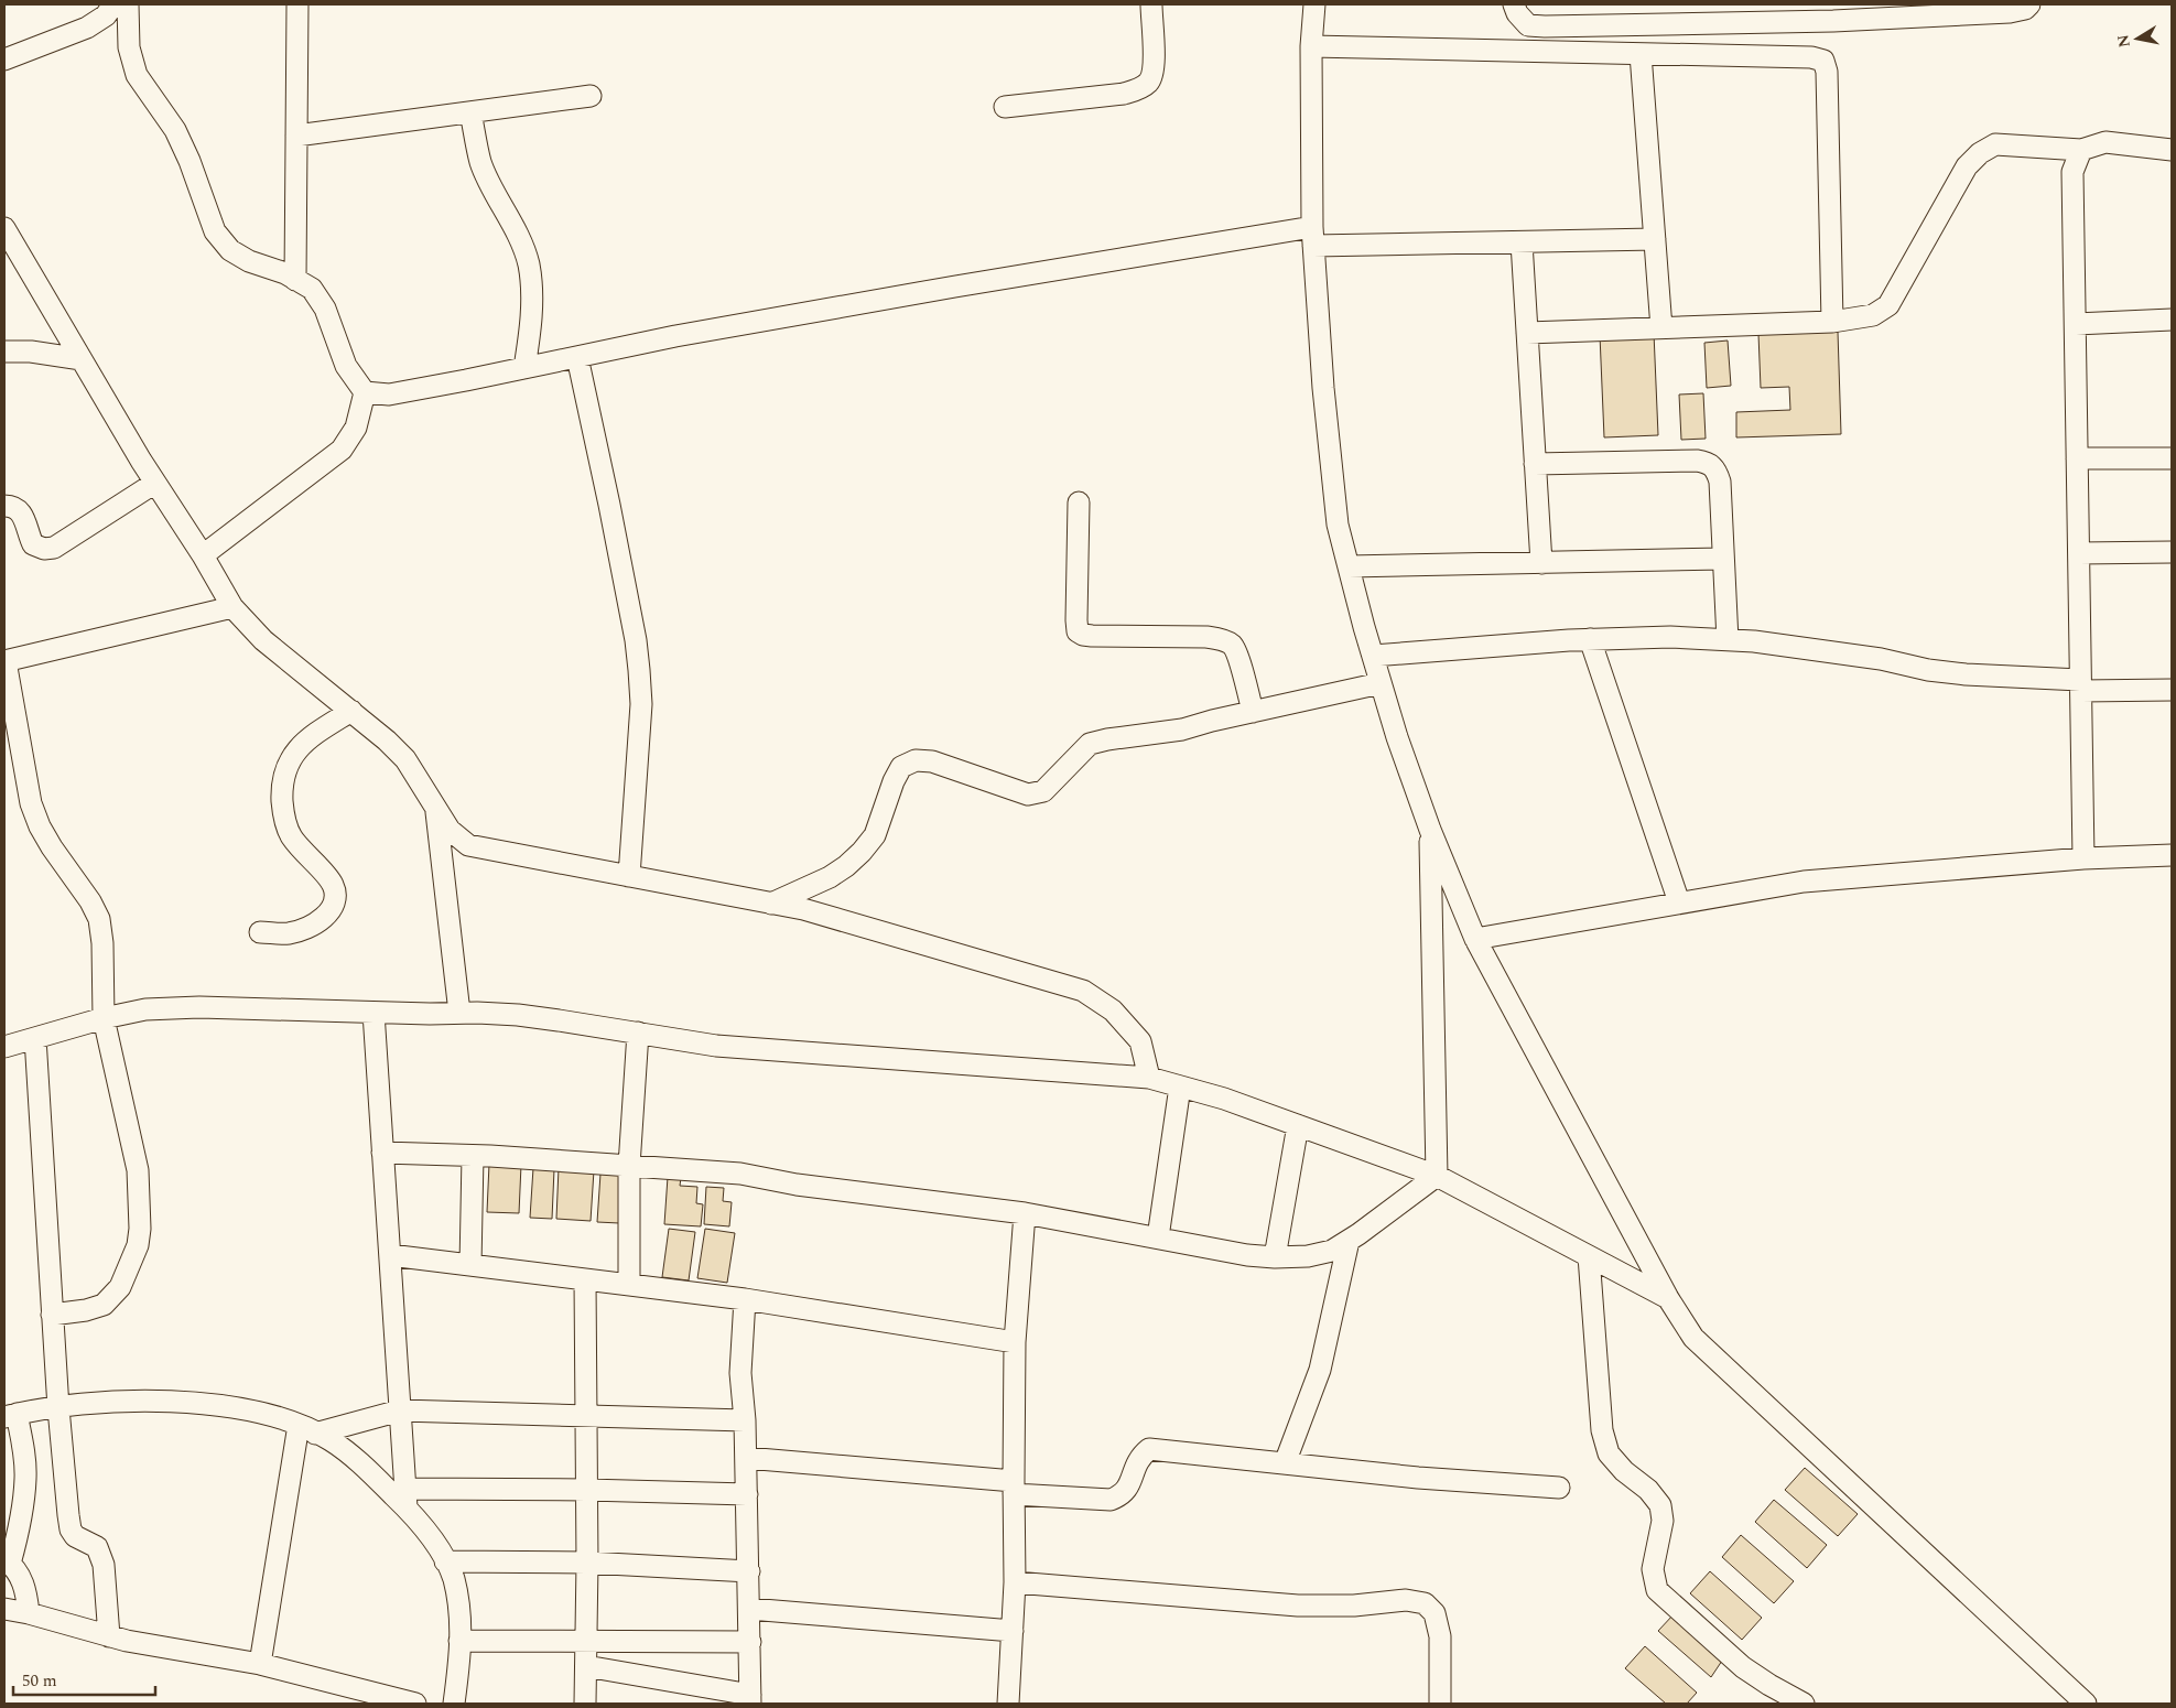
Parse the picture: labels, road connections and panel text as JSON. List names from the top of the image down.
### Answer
{
  "scale_bar": "50 m",
  "north": "left"
}
